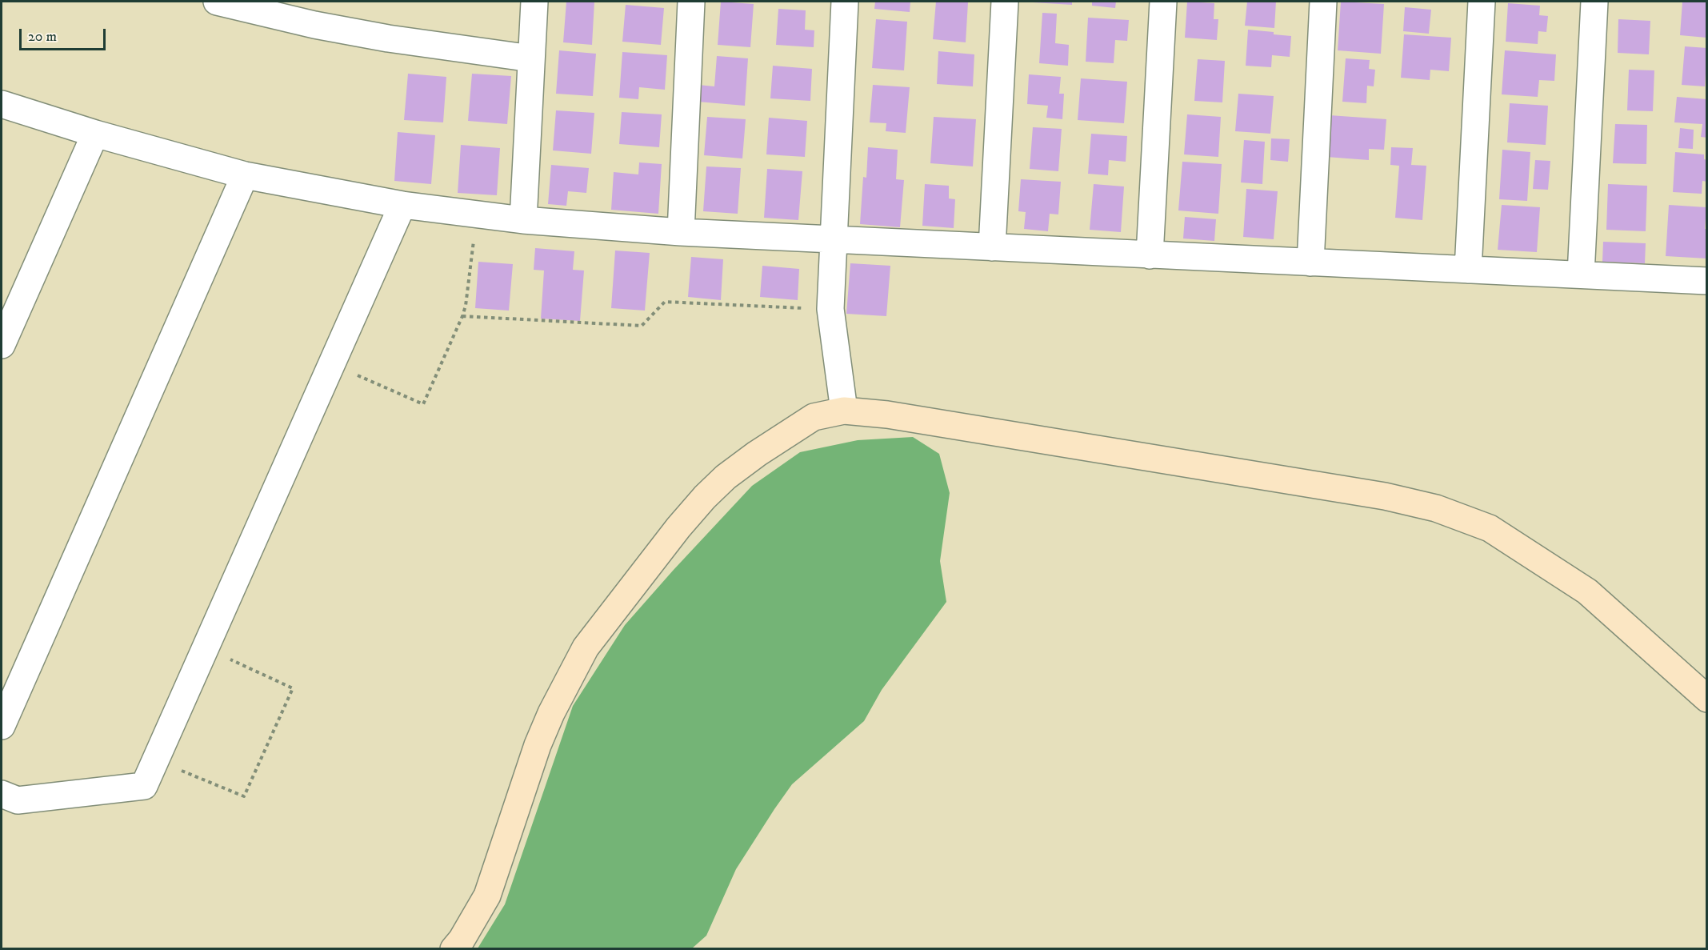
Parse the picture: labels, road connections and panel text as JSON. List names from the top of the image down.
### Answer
{
  "scale_bar": "20 m"
}
